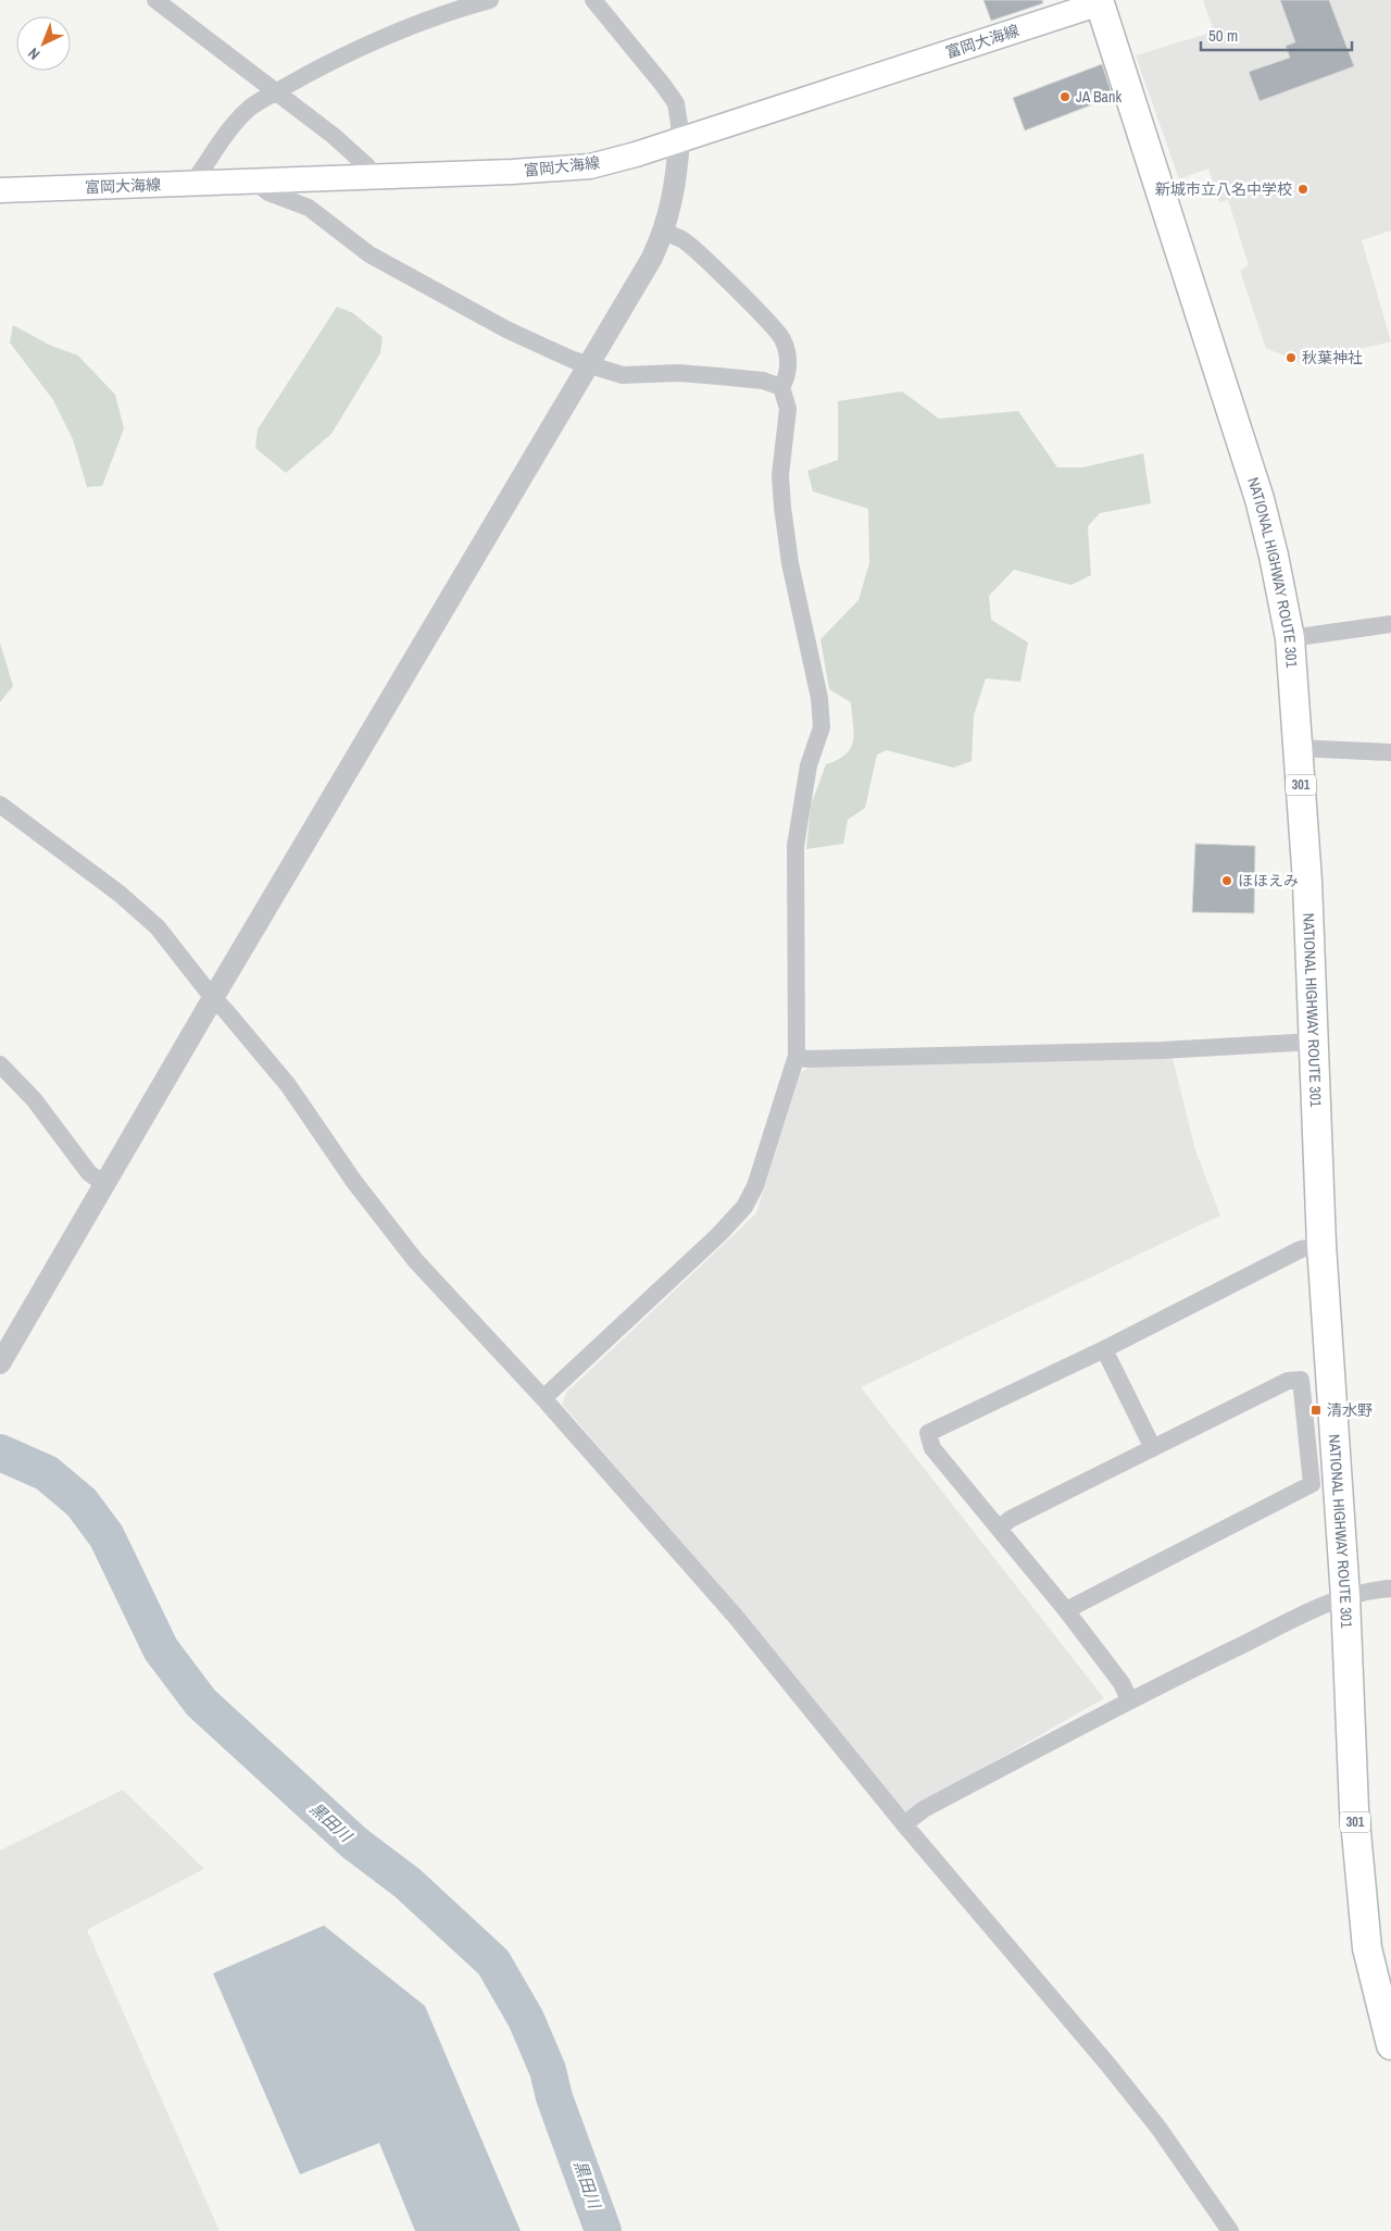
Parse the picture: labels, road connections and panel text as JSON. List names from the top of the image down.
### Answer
{
  "streets": {
    "highway": ["NATIONAL HIGHWAY ROUTE 301", "301"],
    "main road": ["富岡大海線"]
  },
  "crossings": [
    ["富岡大海線", "NATIONAL HIGHWAY ROUTE 301"]
  ],
  "water": ["黒田川"],
  "places": {
    "other": [
      "JA Bank",
      "新城市立八名中学校",
      "秋葉神社",
      "ほほえみ"
    ],
    "transit": ["清水野"]
  },
  "scale_bar": "50 m",
  "north": "bottom left"
}
